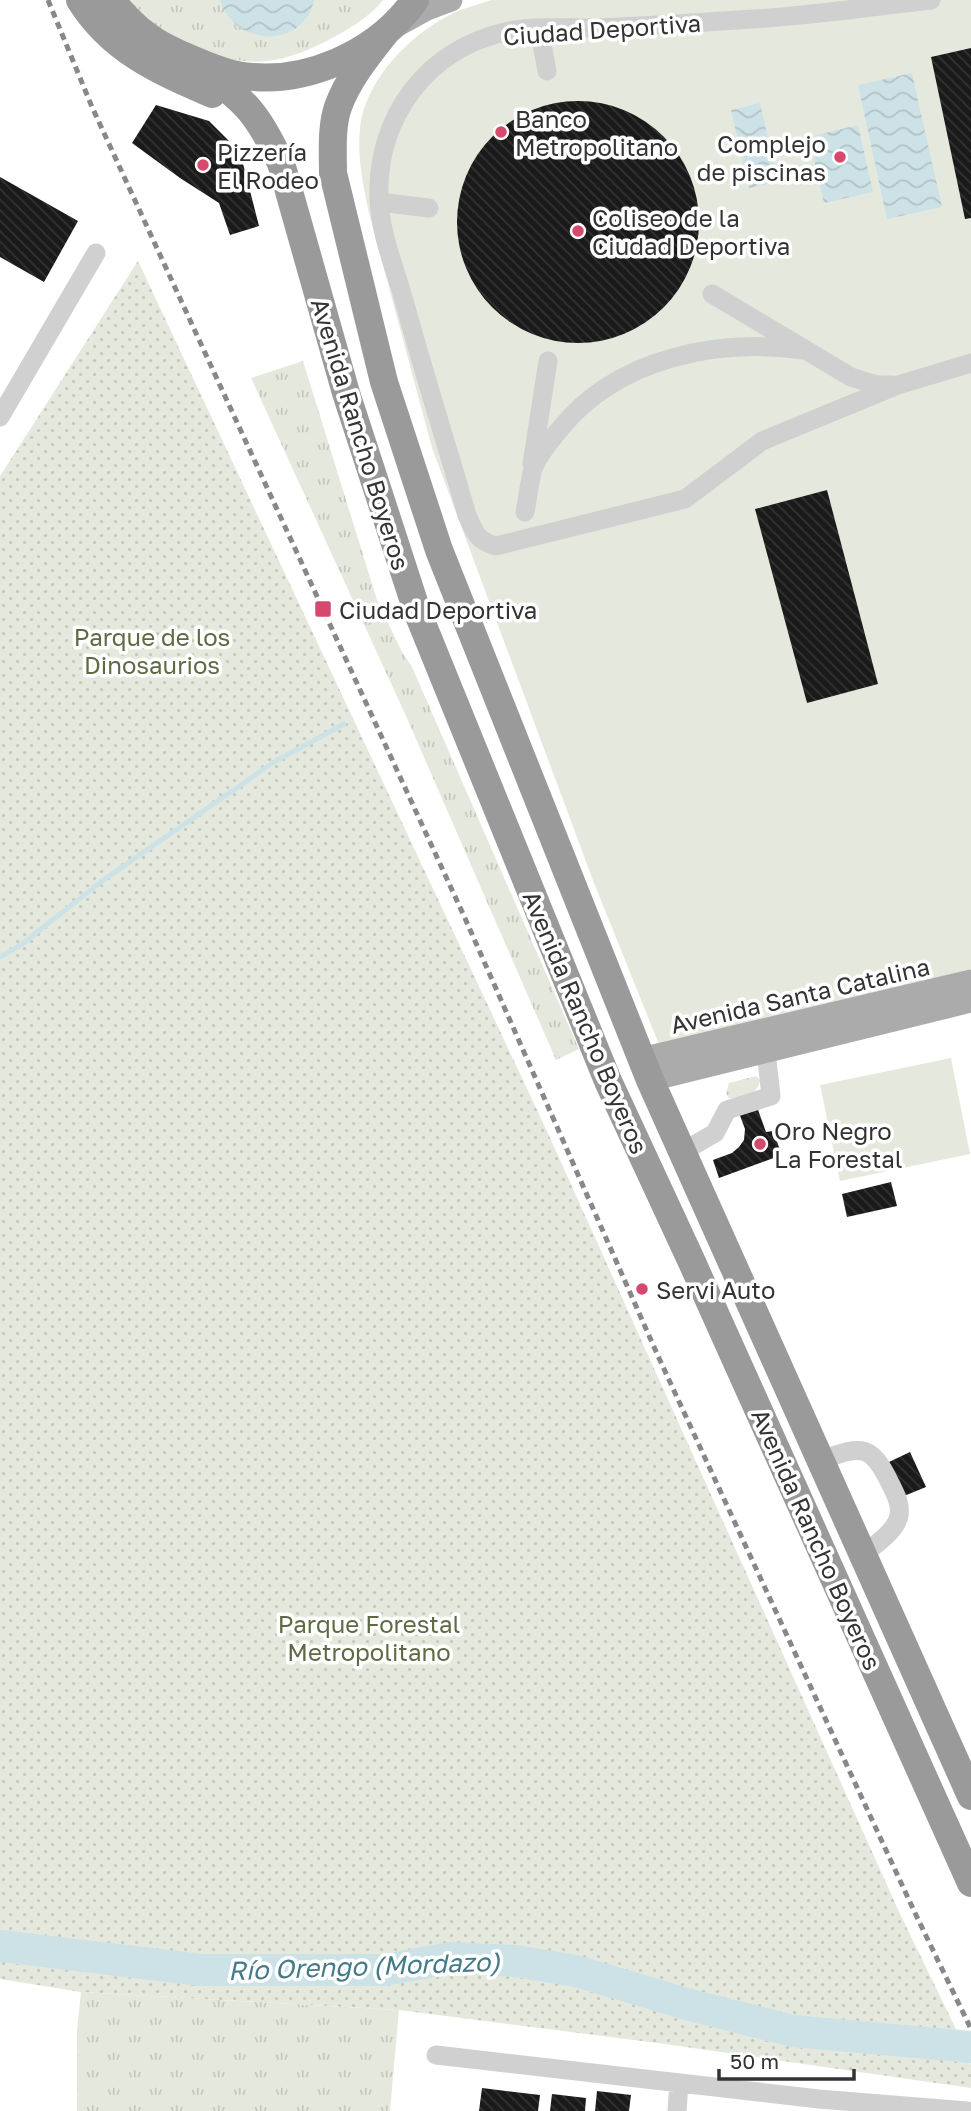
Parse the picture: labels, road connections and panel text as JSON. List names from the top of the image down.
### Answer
{
  "streets": {
    "highway": ["Avenida Rancho Boyeros"],
    "main road": ["Avenida Santa Catalina"],
    "street": ["Ciudad Deportiva"]
  },
  "crossings": [
    ["Avenida Rancho Boyeros", "Avenida Santa Catalina"]
  ],
  "water": ["Río Orengo (Mordazo)"],
  "parks": ["Parque de los Dinosaurios", "Parque Forestal Metropolitano"],
  "places": {
    "other": [
      "Banco Metropolitano",
      "Complejo de piscinas",
      "Pizzería El Rodeo",
      "Coliseo de la Ciudad Deportiva",
      "Oro Negro La Forestal",
      "Servi Auto"
    ],
    "transit": ["Ciudad Deportiva"]
  },
  "scale_bar": "50 m"
}
